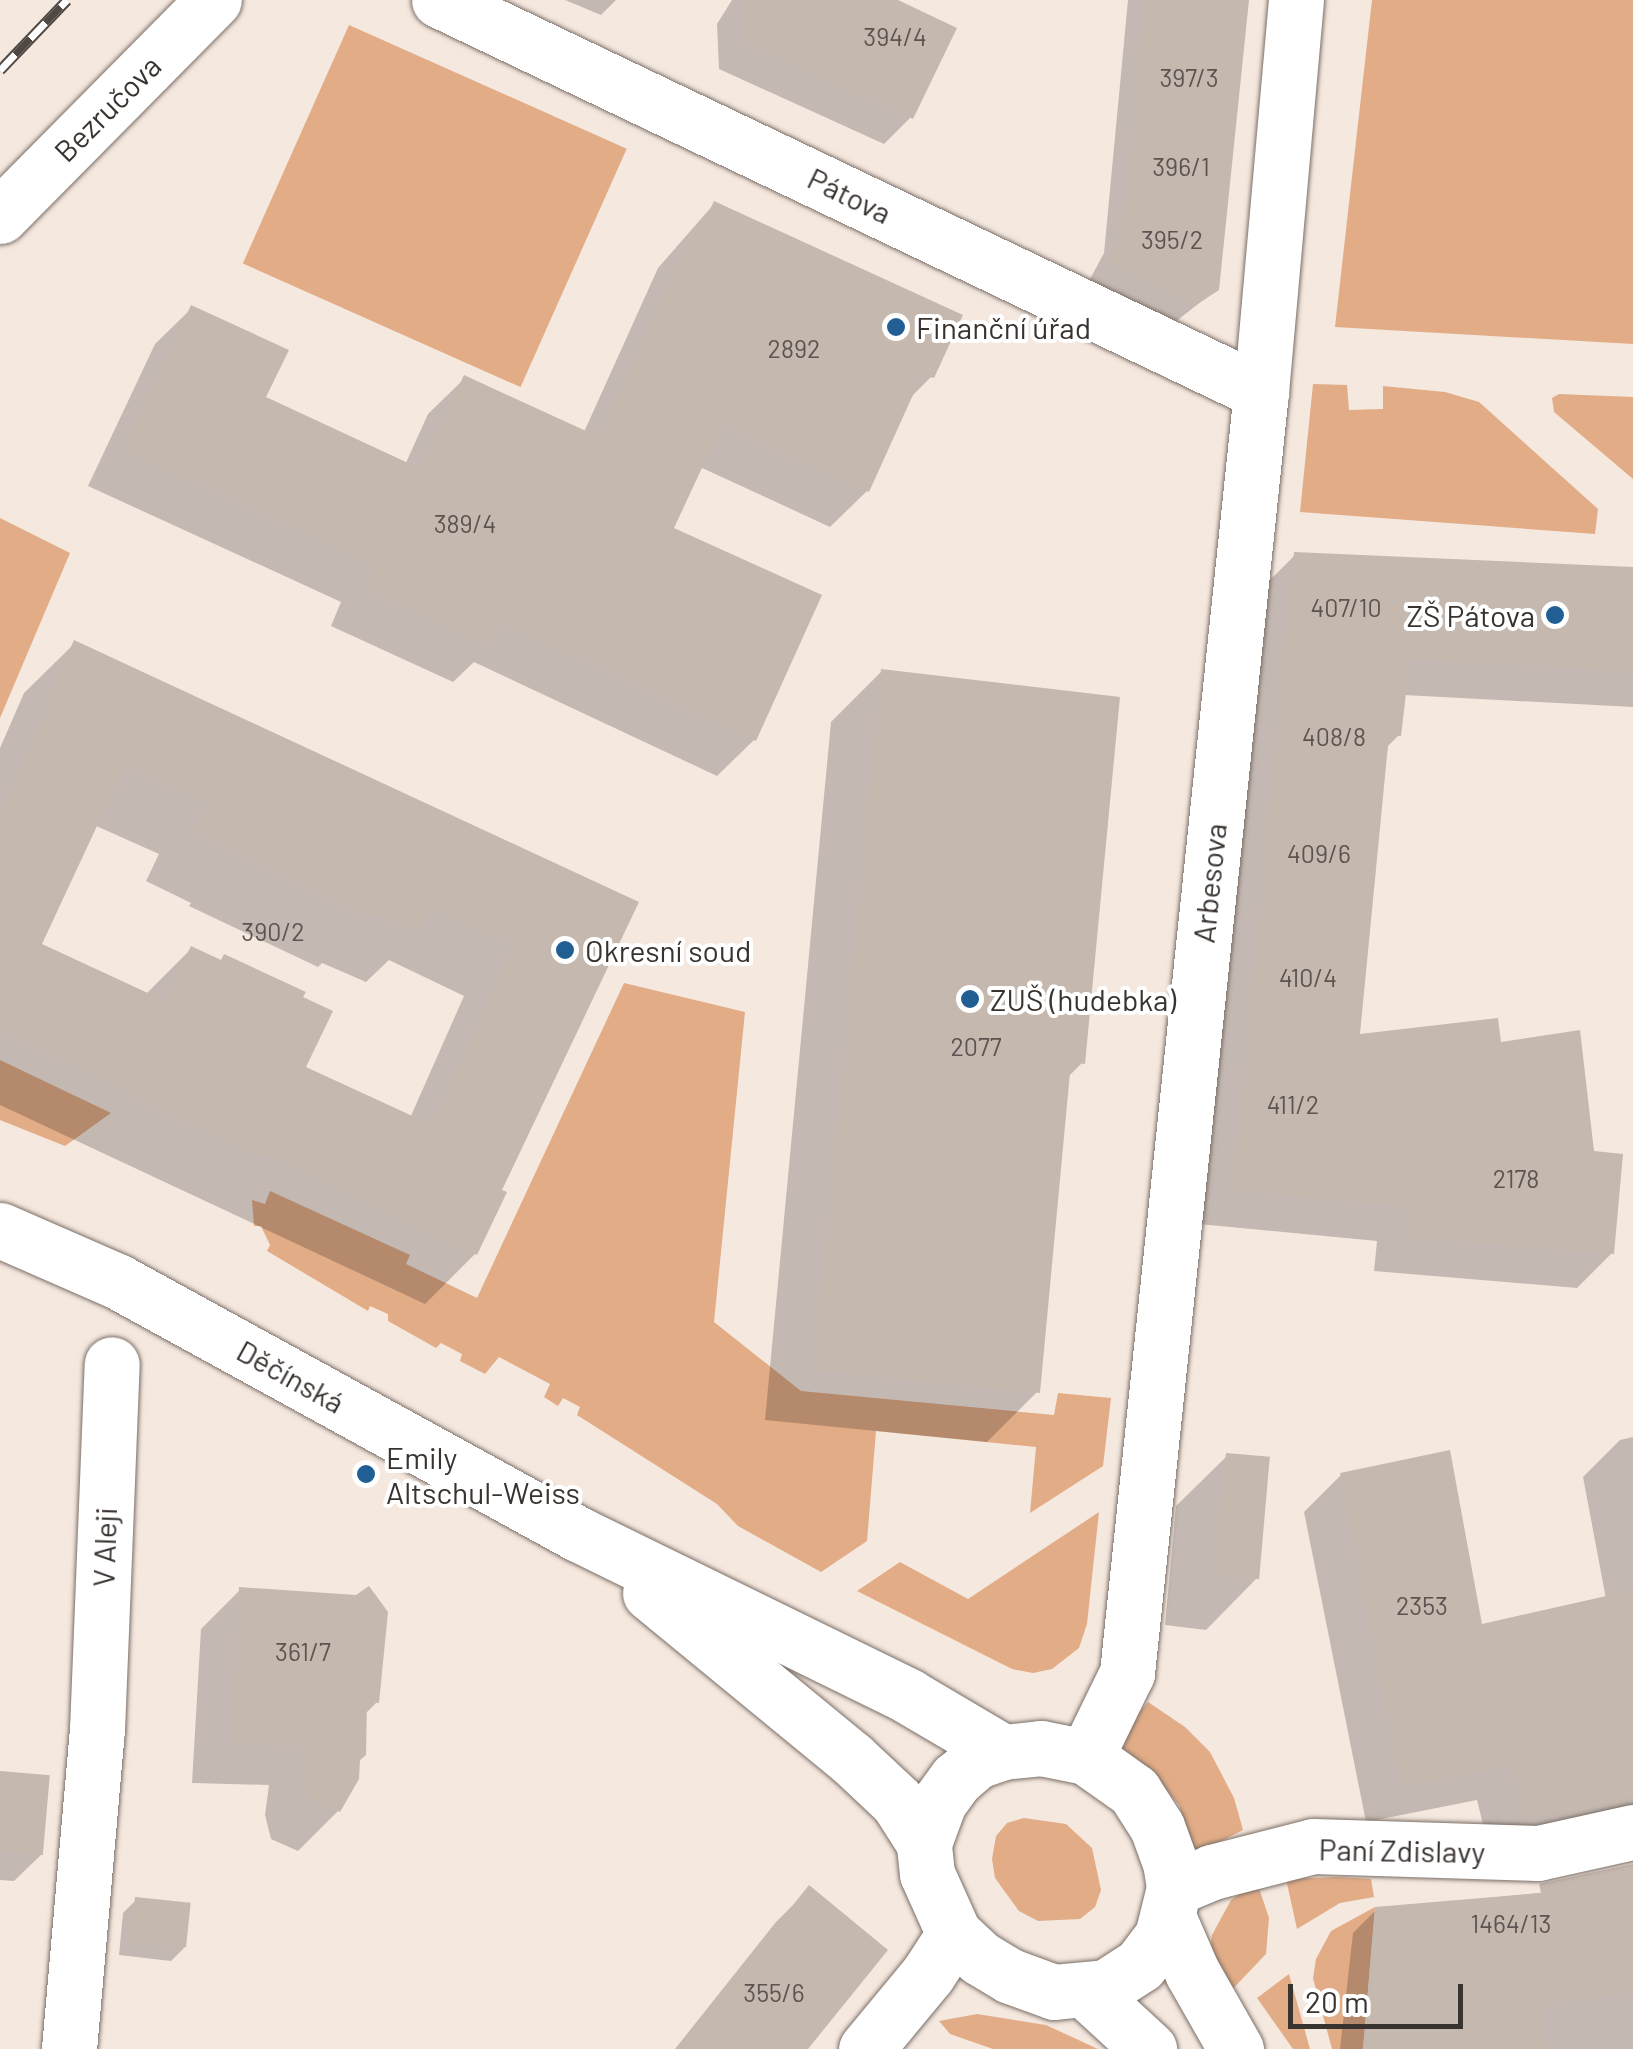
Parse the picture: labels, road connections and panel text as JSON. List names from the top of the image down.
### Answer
{
  "streets": {
    "street": [
      "Bezručova",
      "Pátova",
      "Arbesova",
      "Děčínská",
      "V Aleji",
      "Paní Zdislavy"
    ]
  },
  "crossings": [
    ["Pátova", "Arbesova"],
    ["Arbesova", "Děčínská"],
    ["Arbesova", "Paní Zdislavy"],
    ["Děčínská", "Paní Zdislavy"]
  ],
  "places": [
    "Finanční úřad",
    "ZŠ Pátova",
    "Okresní soud",
    "ZUŠ (hudebka)",
    "Emily Altschul-Weiss"
  ],
  "house_numbers": [
    "394/4",
    "397/3",
    "396/1",
    "395/2",
    "2892",
    "389/4",
    "407/10",
    "408/8",
    "409/6",
    "390/2",
    "410/4",
    "2077",
    "411/2",
    "2178",
    "2353",
    "361/7",
    "1464/13",
    "355/6"
  ],
  "scale_bar": "20 m"
}
